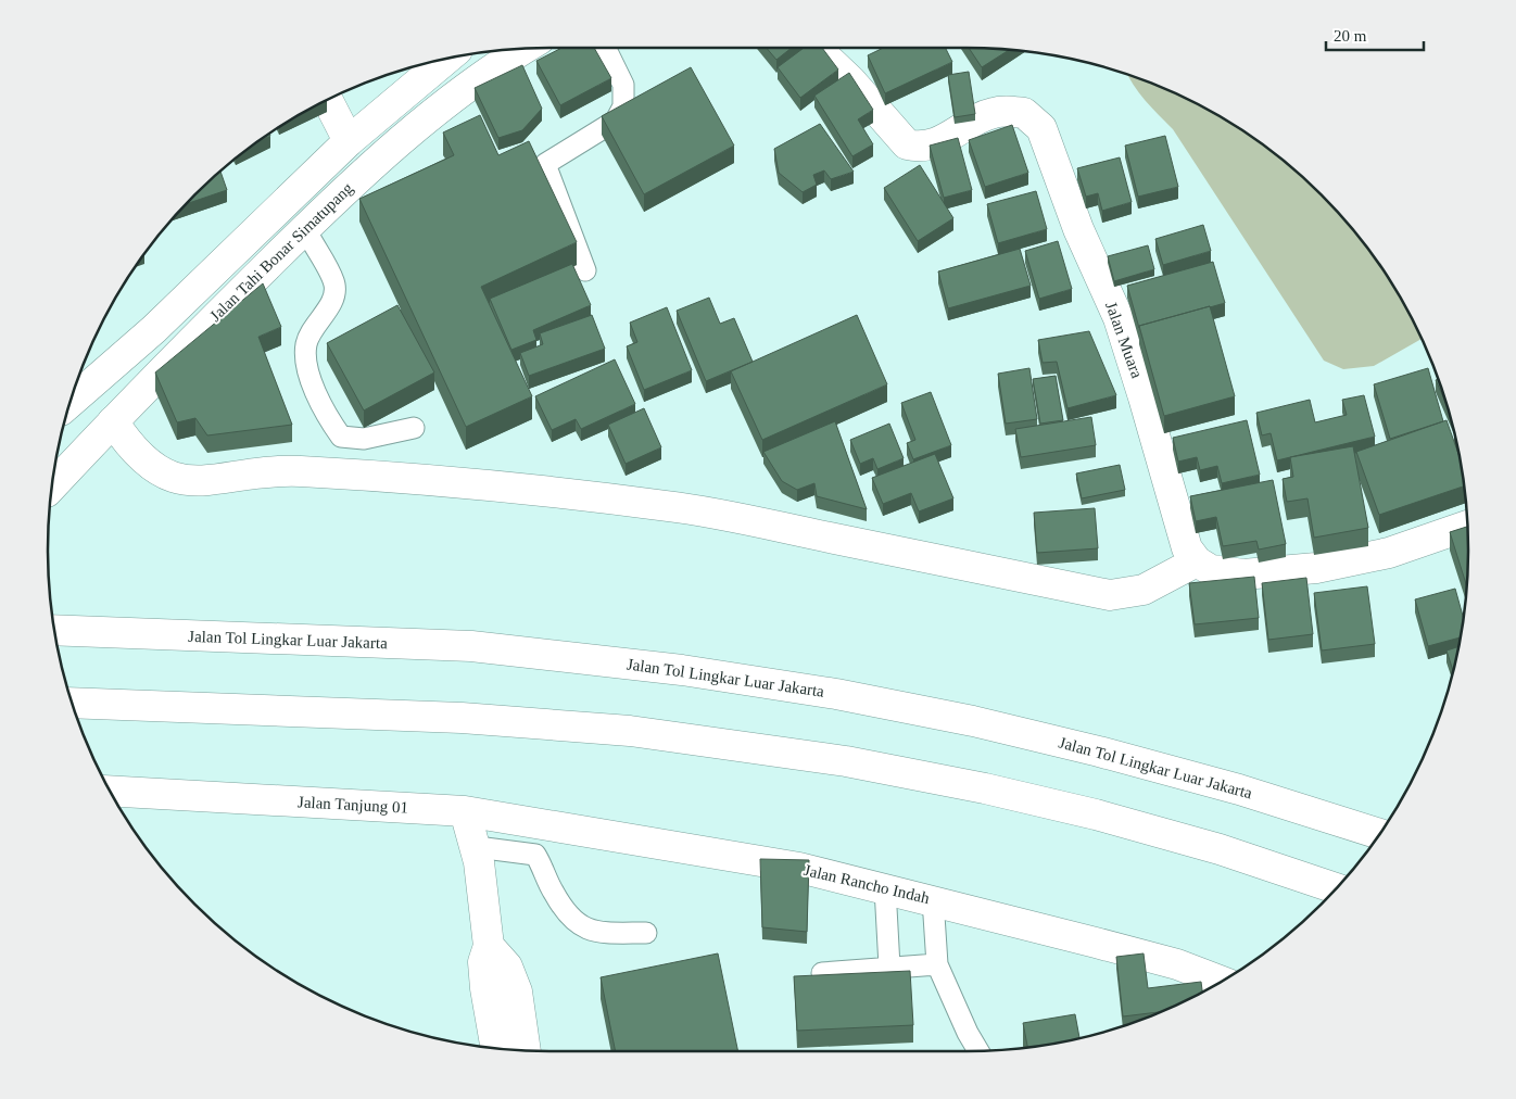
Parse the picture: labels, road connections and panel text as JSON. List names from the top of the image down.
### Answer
{
  "streets": {
    "main road": [
      "Jalan Tahi Bonar Simatupang",
      "Jalan Muara",
      "Jalan Tol Lingkar Luar Jakarta",
      "Jalan Tanjung 01",
      "Jalan Rancho Indah"
    ]
  },
  "crossings": [
    ["Jalan Tanjung 01", "Jalan Rancho Indah"]
  ],
  "scale_bar": "20 m"
}
